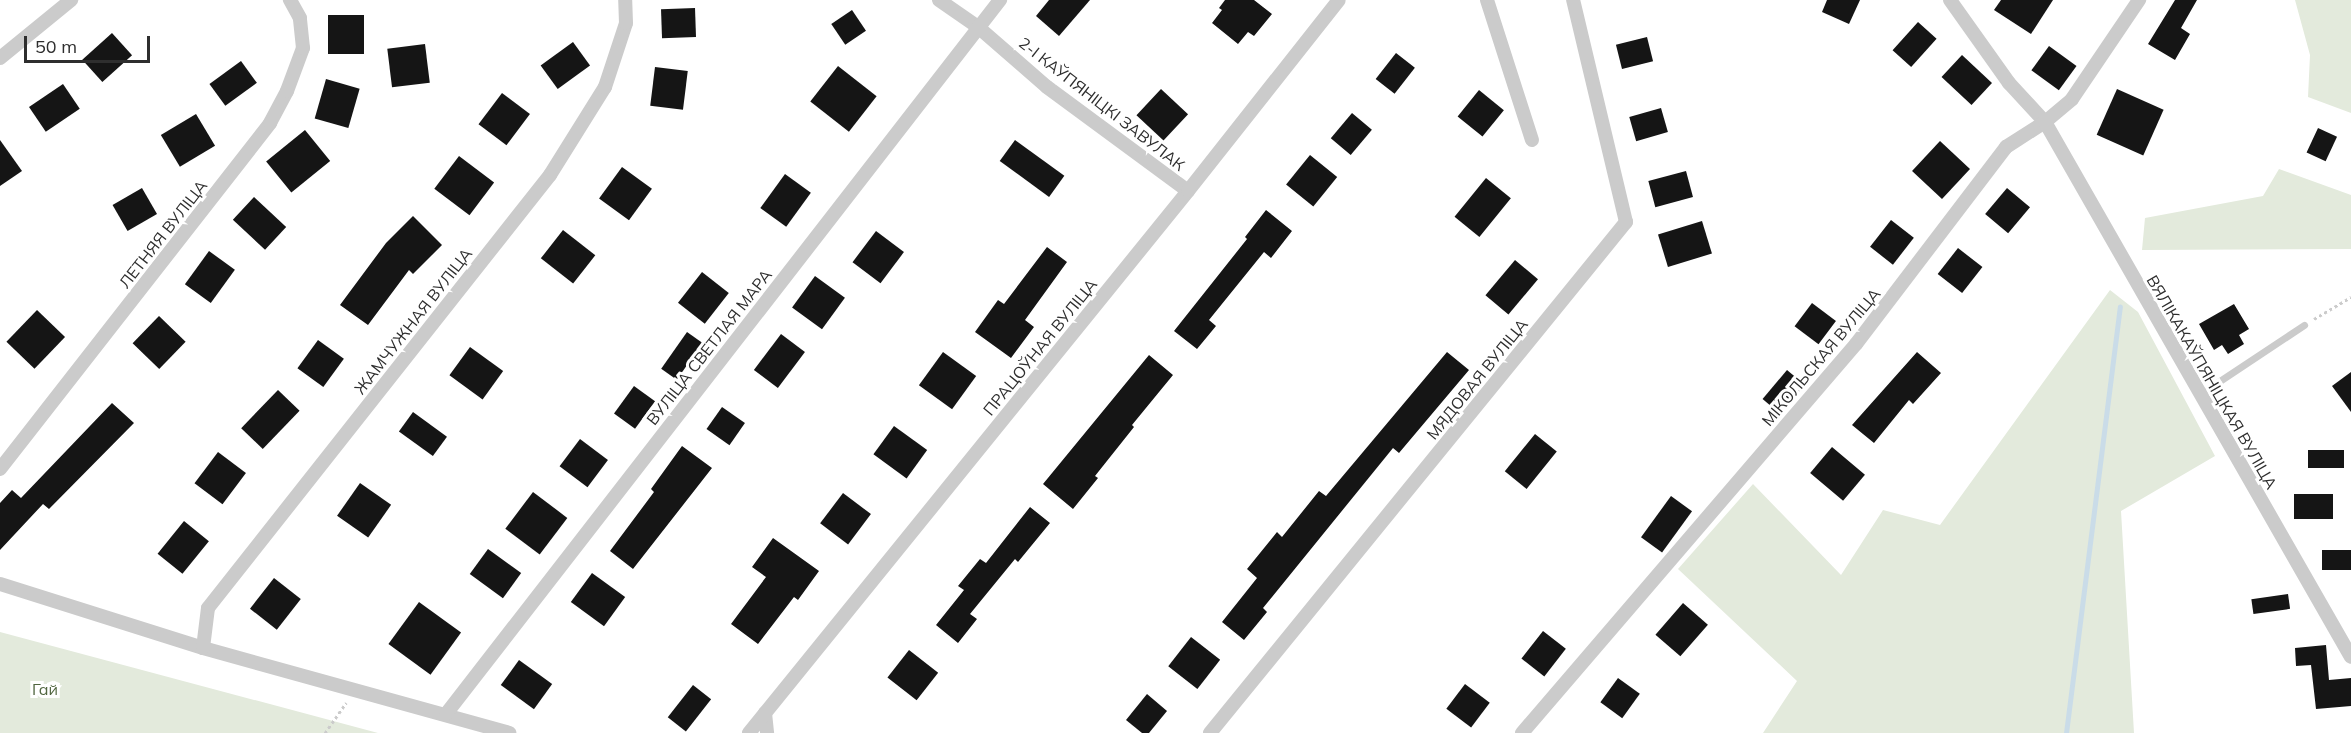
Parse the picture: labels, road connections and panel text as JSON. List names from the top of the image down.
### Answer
{
  "streets": {
    "street": [
      "2-І КАЎПЯНІЦКІ ЗАВУЛАК",
      "ЛЕТНЯЯ ВУЛІЦА",
      "ЖАМЧУЖНАЯ ВУЛІЦА",
      "ВУЛІЦА СВЕТЛАЯ МАРА",
      "ПРАЦОЎНАЯ ВУЛІЦА",
      "МІКОЛЬСКАЯ ВУЛІЦА",
      "МЯДОВАЯ ВУЛІЦА",
      "ВЯЛІКАКАЎПЯНІЦКАЯ ВУЛІЦА"
    ]
  },
  "crossings": [
    ["2-І КАЎПЯНІЦКІ ЗАВУЛАК", "ВУЛІЦА СВЕТЛАЯ МАРА"],
    ["2-І КАЎПЯНІЦКІ ЗАВУЛАК", "ПРАЦОЎНАЯ ВУЛІЦА"],
    ["МІКОЛЬСКАЯ ВУЛІЦА", "ВЯЛІКАКАЎПЯНІЦКАЯ ВУЛІЦА"]
  ],
  "parks": ["Гай"],
  "scale_bar": "50 m"
}
